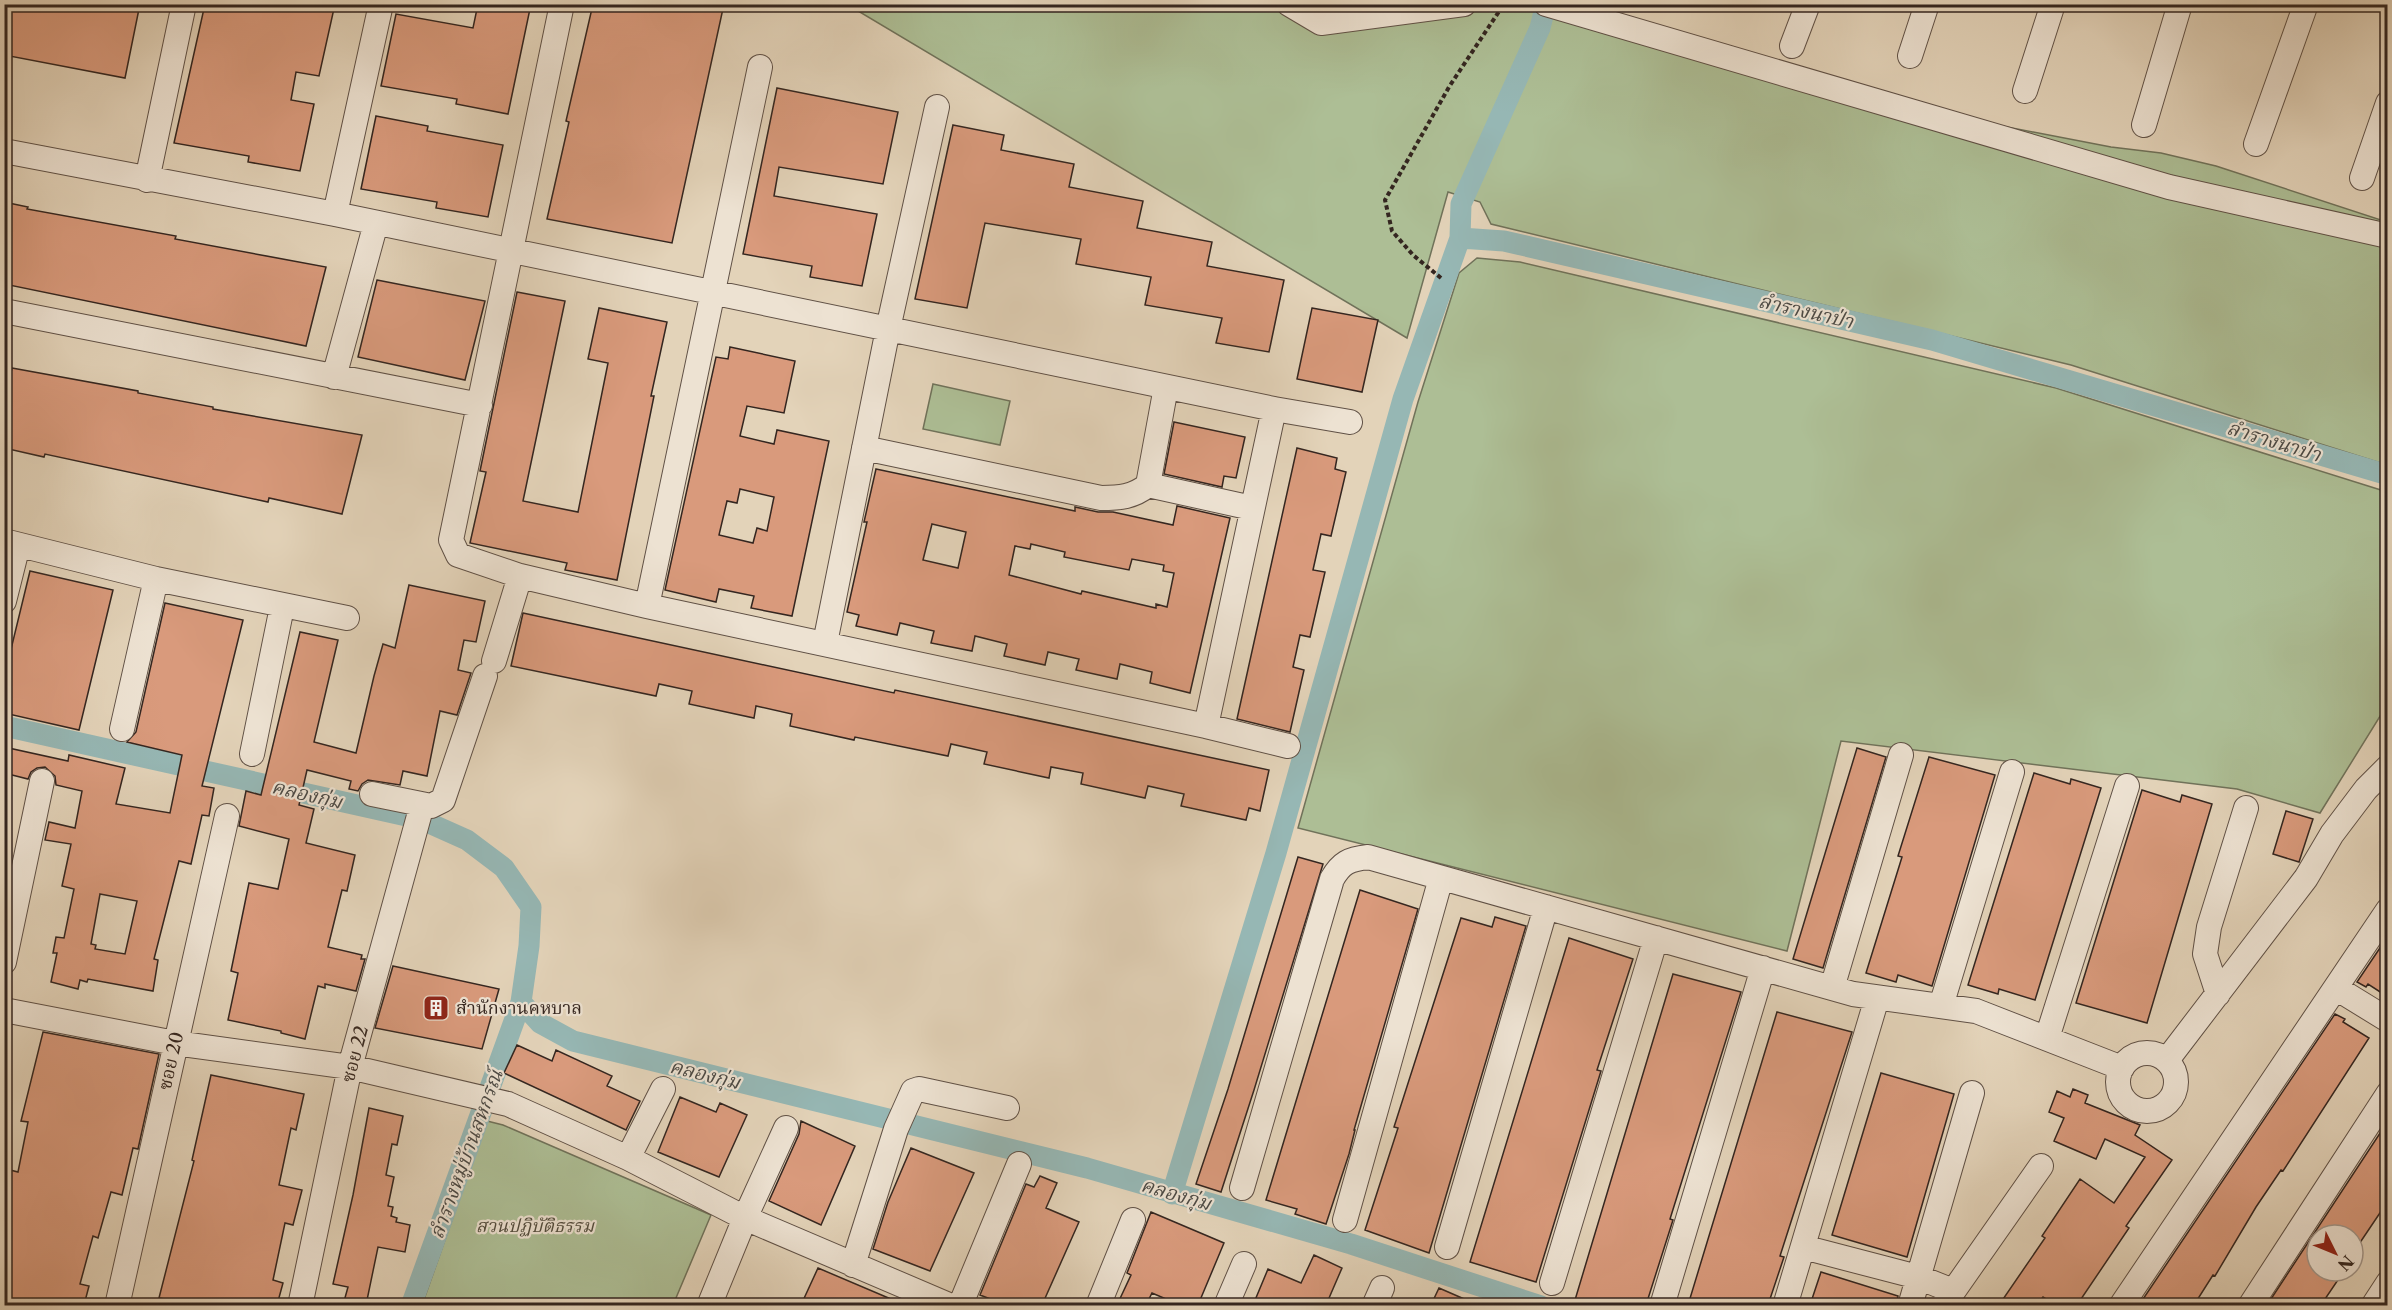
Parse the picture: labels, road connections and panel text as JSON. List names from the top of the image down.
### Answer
{
  "streets": {
    "street": ["ซอย 22", "ซอย 20"]
  },
  "water": ["ลำรางนาป่า", "คลองกุ่ม", "ลำรางหมู่บ้านสหกรณ์"],
  "parks": ["สวนปฏิบัติธรรม"],
  "places": {
    "building": ["สำนักงานคหบาล"]
  },
  "north": "bottom right"
}
